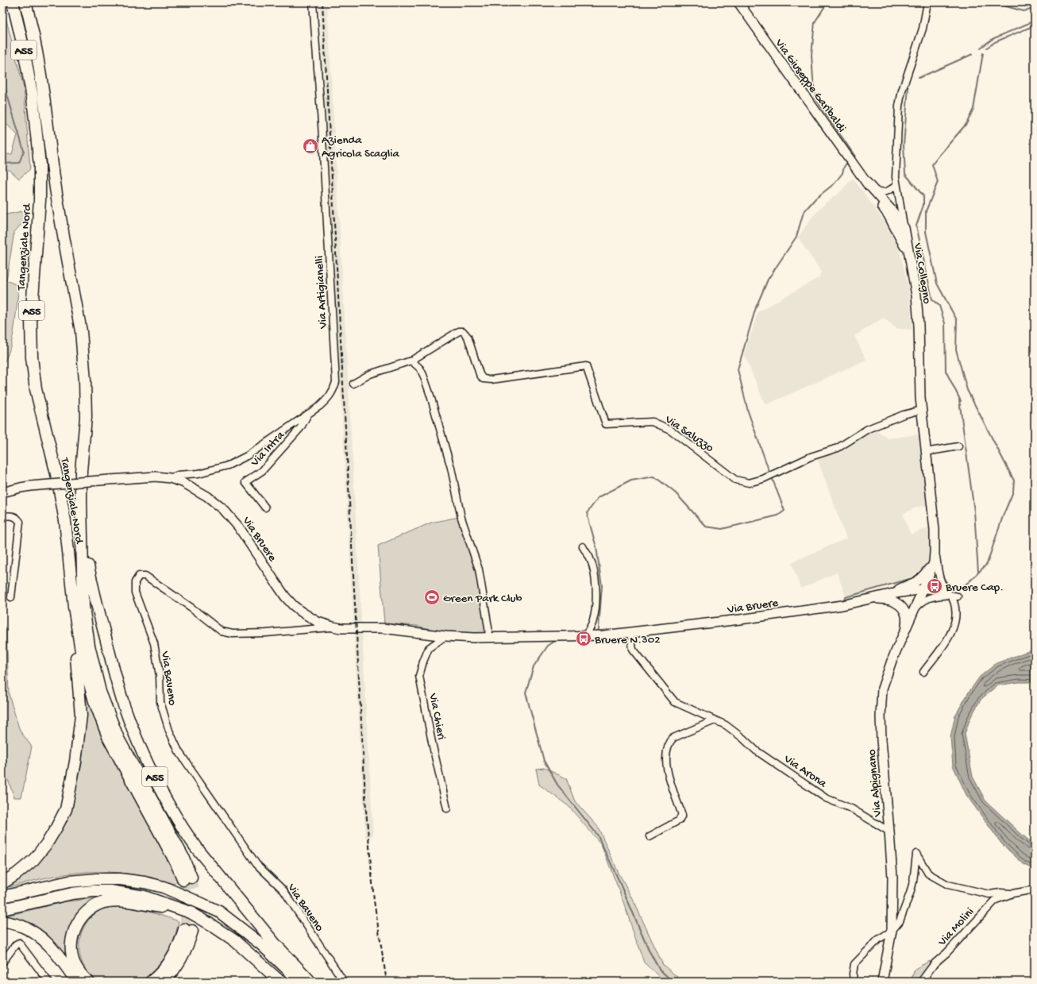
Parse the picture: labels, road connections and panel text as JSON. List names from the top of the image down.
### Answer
{
  "streets": {
    "highway": ["A55", "Tangenziale Nord"],
    "street": [
      "Via Giuseppe Garibaldi",
      "Via Collegno",
      "Via Artigianelli",
      "Via Saluzzo",
      "Via Intra",
      "Via Bruere",
      "Via Baveno",
      "Via Chieri",
      "Via Arona",
      "Via Alpignano",
      "Via Molini"
    ]
  },
  "crossings": [
    ["A55", "Tangenziale Nord"],
    ["Via Collegno", "Via Saluzzo"],
    ["Via Collegno", "Via Bruere"],
    ["Via Collegno", "Via Alpignano"],
    ["Via Artigianelli", "Via Intra"],
    ["Via Artigianelli", "Via Bruere"],
    ["Via Bruere", "Via Baveno"],
    ["Via Bruere", "Via Chieri"],
    ["Via Bruere", "Via Arona"],
    ["Via Bruere", "Via Alpignano"],
    ["Via Arona", "Via Alpignano"],
    ["Via Alpignano", "Via Molini"]
  ],
  "places": {
    "shop": ["Azienda Agricola Scaglia"],
    "bus stop": ["Bruere Cap.", "Bruere N.302"],
    "sports": ["Green Park Club"]
  }
}
